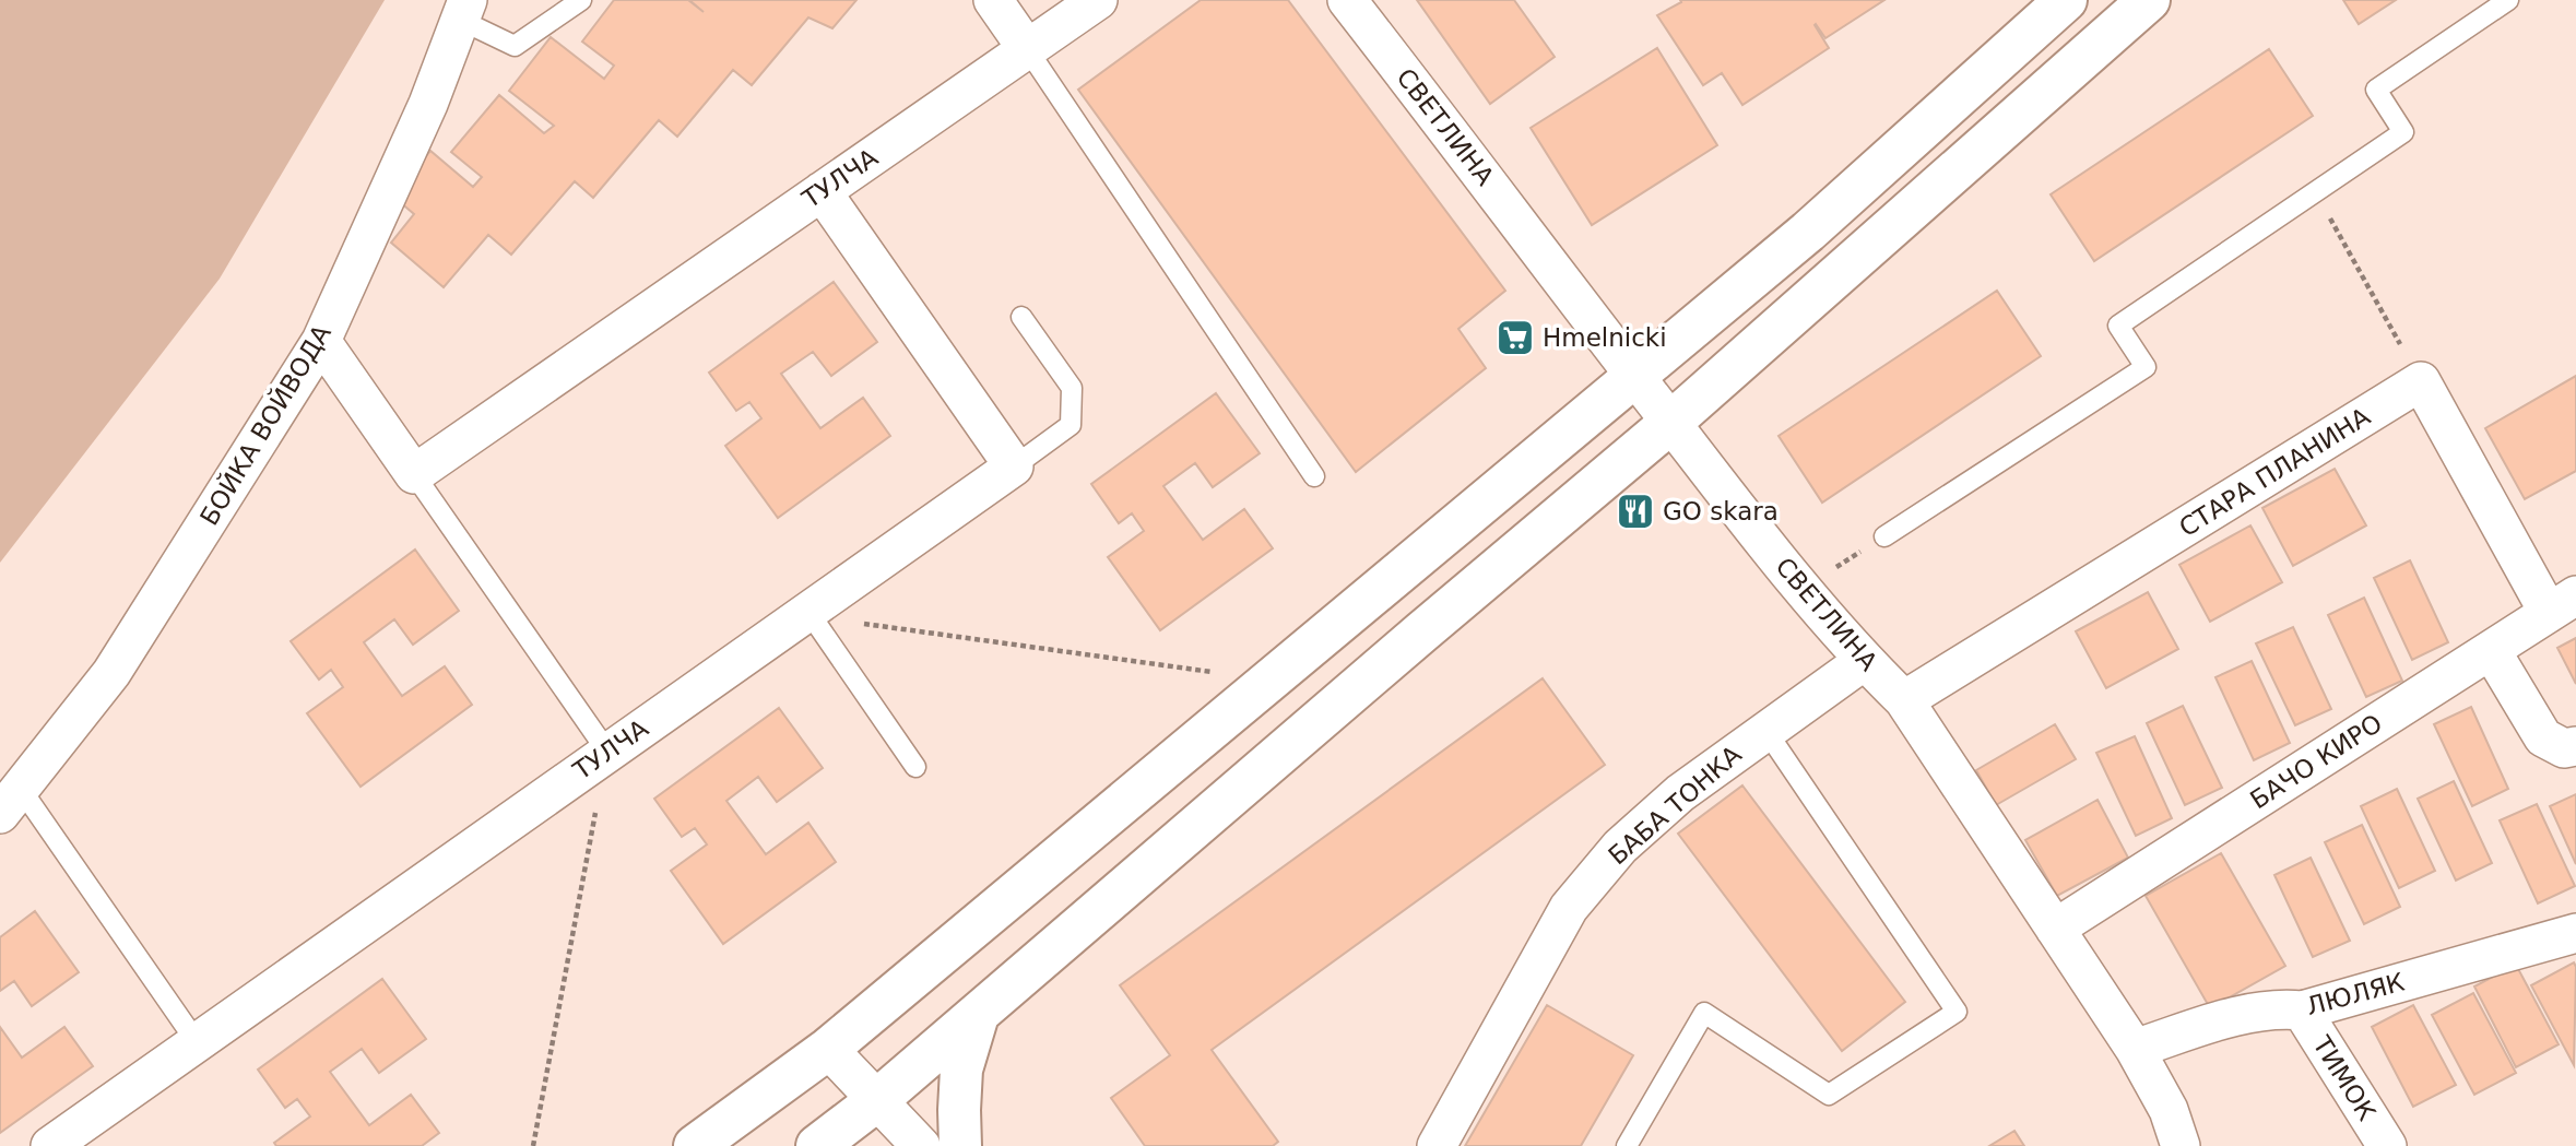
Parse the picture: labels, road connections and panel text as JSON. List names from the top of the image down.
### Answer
{
  "streets": {
    "street": [
      "СВЕТЛИНА",
      "ТУЛЧА",
      "БОЙКА ВОЙВОДА",
      "СТАРА ПЛАНИНА",
      "БАЧО КИРО",
      "БАБА ТОНКА",
      "ЛЮЛЯК",
      "ТИМОК"
    ]
  },
  "crossings": [
    ["СВЕТЛИНА", "СТАРА ПЛАНИНА"],
    ["СВЕТЛИНА", "БАЧО КИРО"],
    ["СВЕТЛИНА", "БАБА ТОНКА"],
    ["СВЕТЛИНА", "ЛЮЛЯК"],
    ["ЛЮЛЯК", "ТИМОК"]
  ],
  "places": {
    "supermarket": ["Hmelnicki"],
    "restaurant": ["GO skara"]
  }
}
